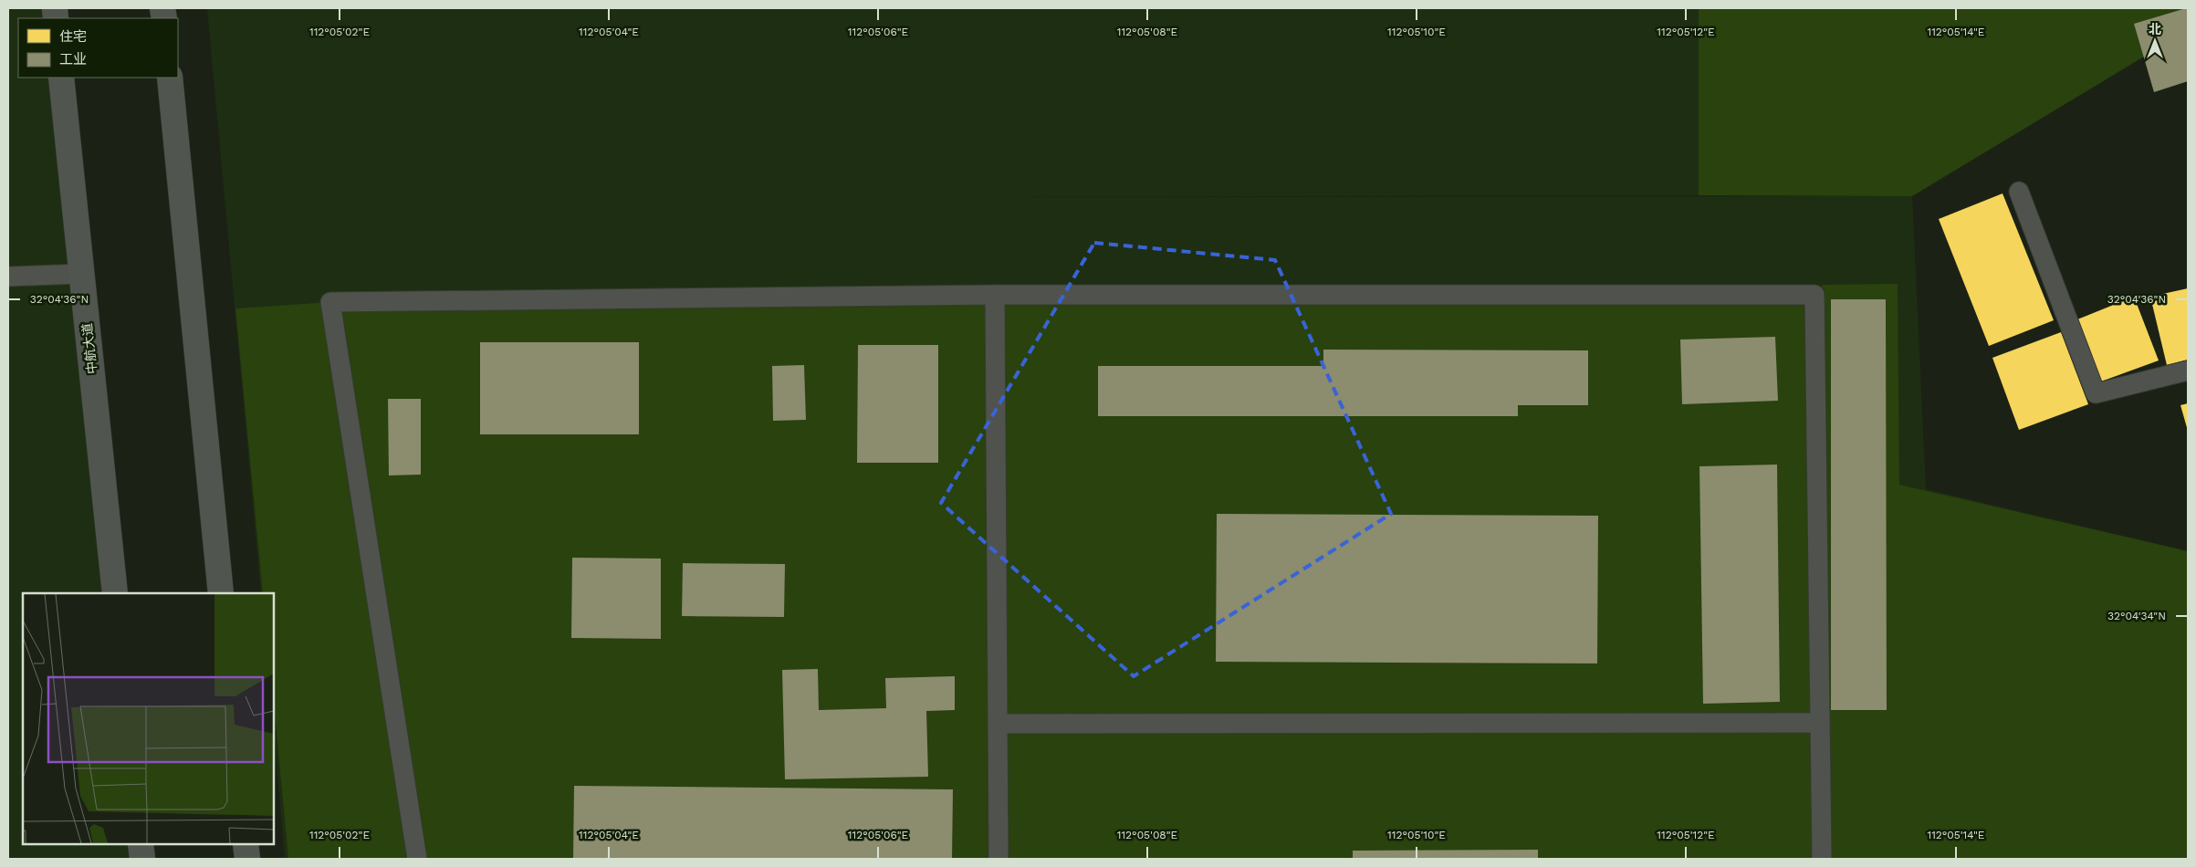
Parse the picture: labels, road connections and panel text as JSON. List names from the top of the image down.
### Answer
{
  "streets": {
    "main road": ["中航大道"]
  },
  "legend": ["住宅", "工业"],
  "north": "top",
  "coordinates": [
    "112°05'02\"E",
    "112°05'04\"E",
    "112°05'06\"E",
    "112°05'08\"E",
    "112°05'10\"E",
    "112°05'12\"E",
    "112°05'14\"E",
    "32°04'36\"N",
    "32°04'34\"N"
  ]
}
